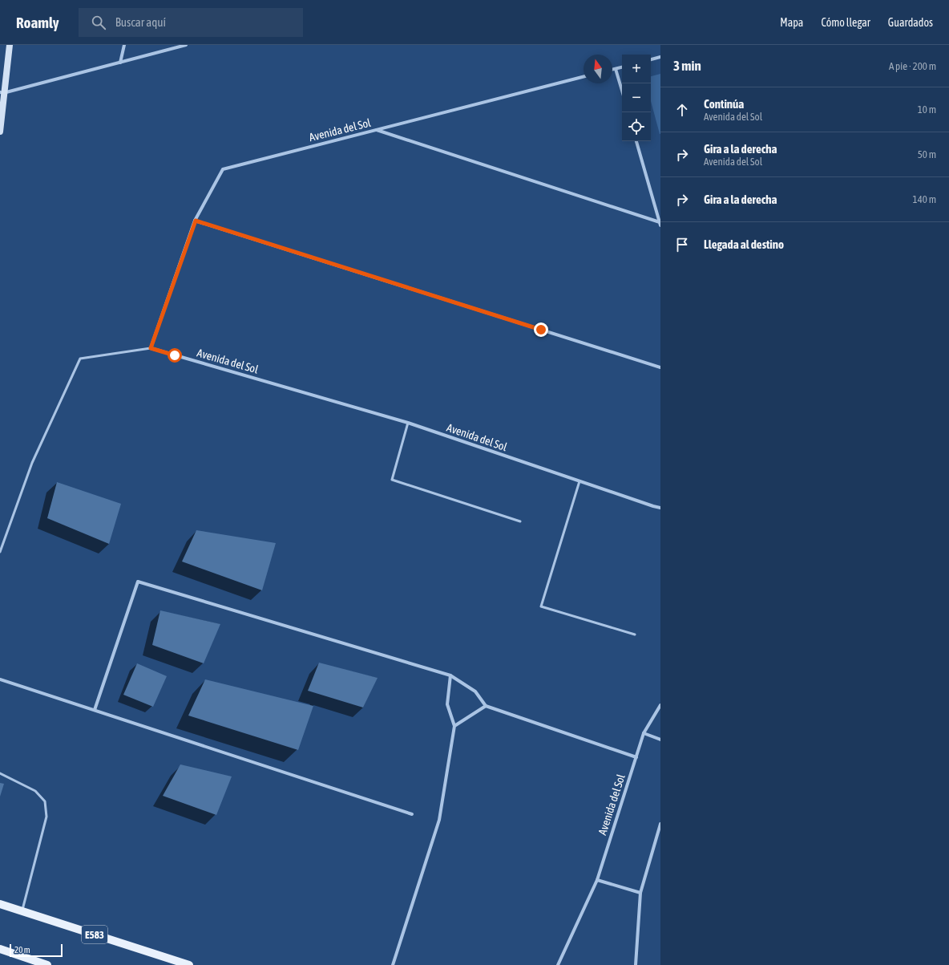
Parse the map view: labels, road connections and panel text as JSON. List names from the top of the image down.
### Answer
{
  "streets": {
    "main road": ["E583"],
    "street": ["Avenida del Sol"]
  },
  "scale_bar": "20 m",
  "north": "top",
  "page": {
    "header": "Roamly",
    "search": "Buscar aquí",
    "nav": ["Mapa", "Cómo llegar", "Guardados"],
    "heading": ["3 min", "A pie · 200 m"],
    "map_buttons": ["+", "−"],
    "list": [
      ["Continúa", "Avenida del Sol", "10 m"],
      ["Gira a la derecha", "Avenida del Sol", "50 m"],
      ["Gira a la derecha", "140 m"],
      "Llegada al destino"
    ],
    "scale": "20 m"
  }
}
